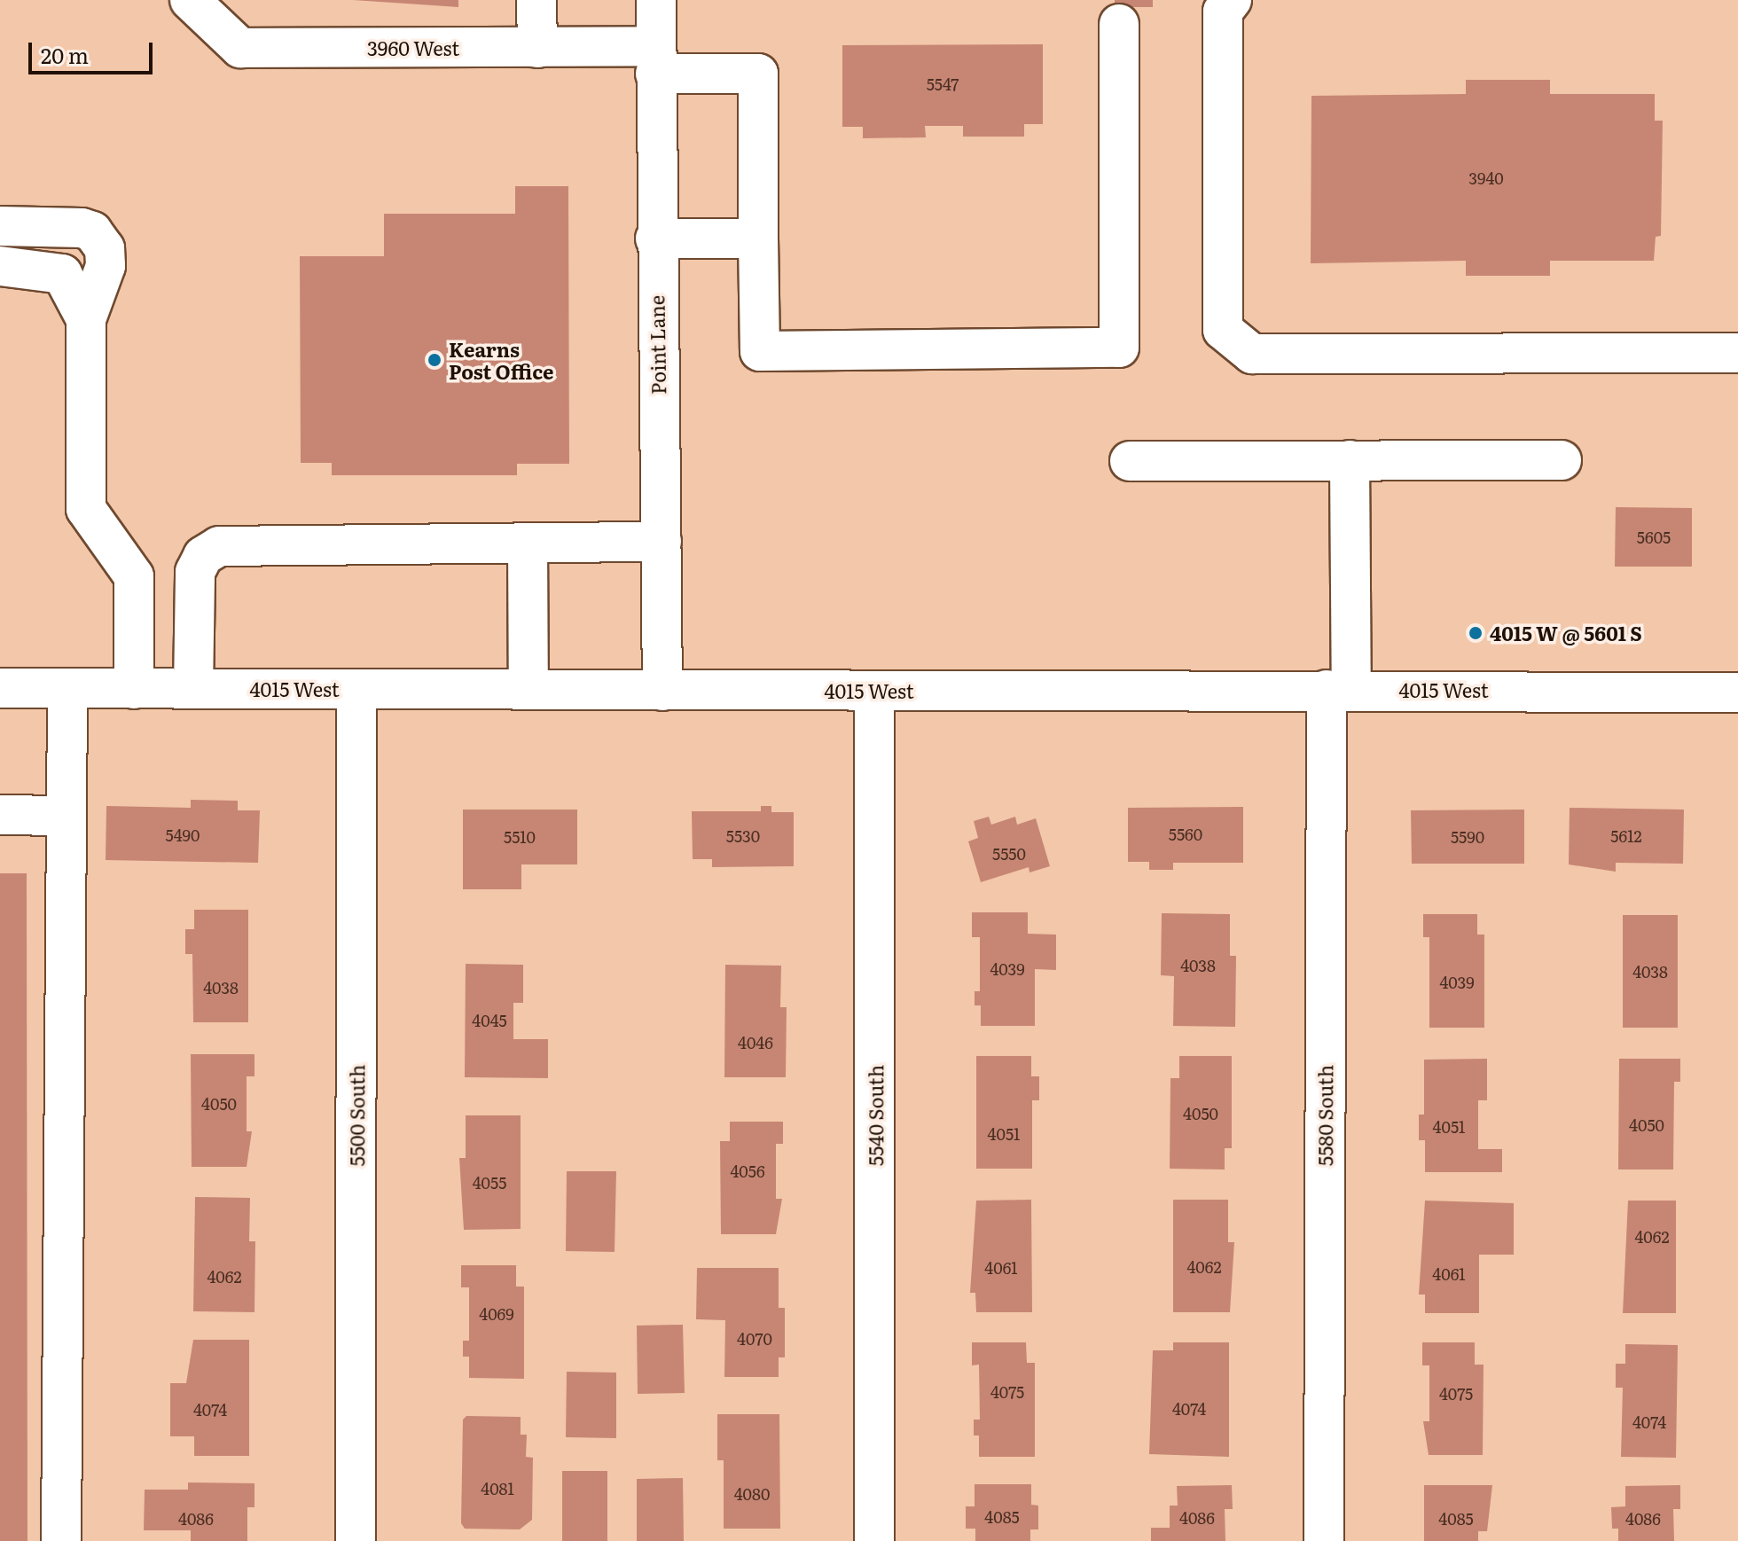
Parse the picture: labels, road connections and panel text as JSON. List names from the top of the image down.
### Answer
{
  "streets": {
    "street": [
      "3960 West",
      "Point Lane",
      "4015 West",
      "5500 South",
      "5540 South",
      "5580 South"
    ]
  },
  "crossings": [
    ["3960 West", "Point Lane"],
    ["Point Lane", "4015 West"],
    ["4015 West", "5500 South"],
    ["4015 West", "5540 South"],
    ["4015 West", "5580 South"]
  ],
  "places": ["Kearns Post Office", "4015 W @ 5601 S"],
  "house_numbers": [
    "5547",
    "3940",
    "5605",
    "5560",
    "5490",
    "5530",
    "5612",
    "5510",
    "5590",
    "5550",
    "4038",
    "4039",
    "4038",
    "4039",
    "4038",
    "4045",
    "4046",
    "4050",
    "4050",
    "4050",
    "4051",
    "4051",
    "4056",
    "4055",
    "4062",
    "4062",
    "4061",
    "4061",
    "4062",
    "4069",
    "4070",
    "4075",
    "4075",
    "4074",
    "4074",
    "4074",
    "4081",
    "4080",
    "4085",
    "4086",
    "4086",
    "4085",
    "4086"
  ],
  "scale_bar": "20 m"
}
